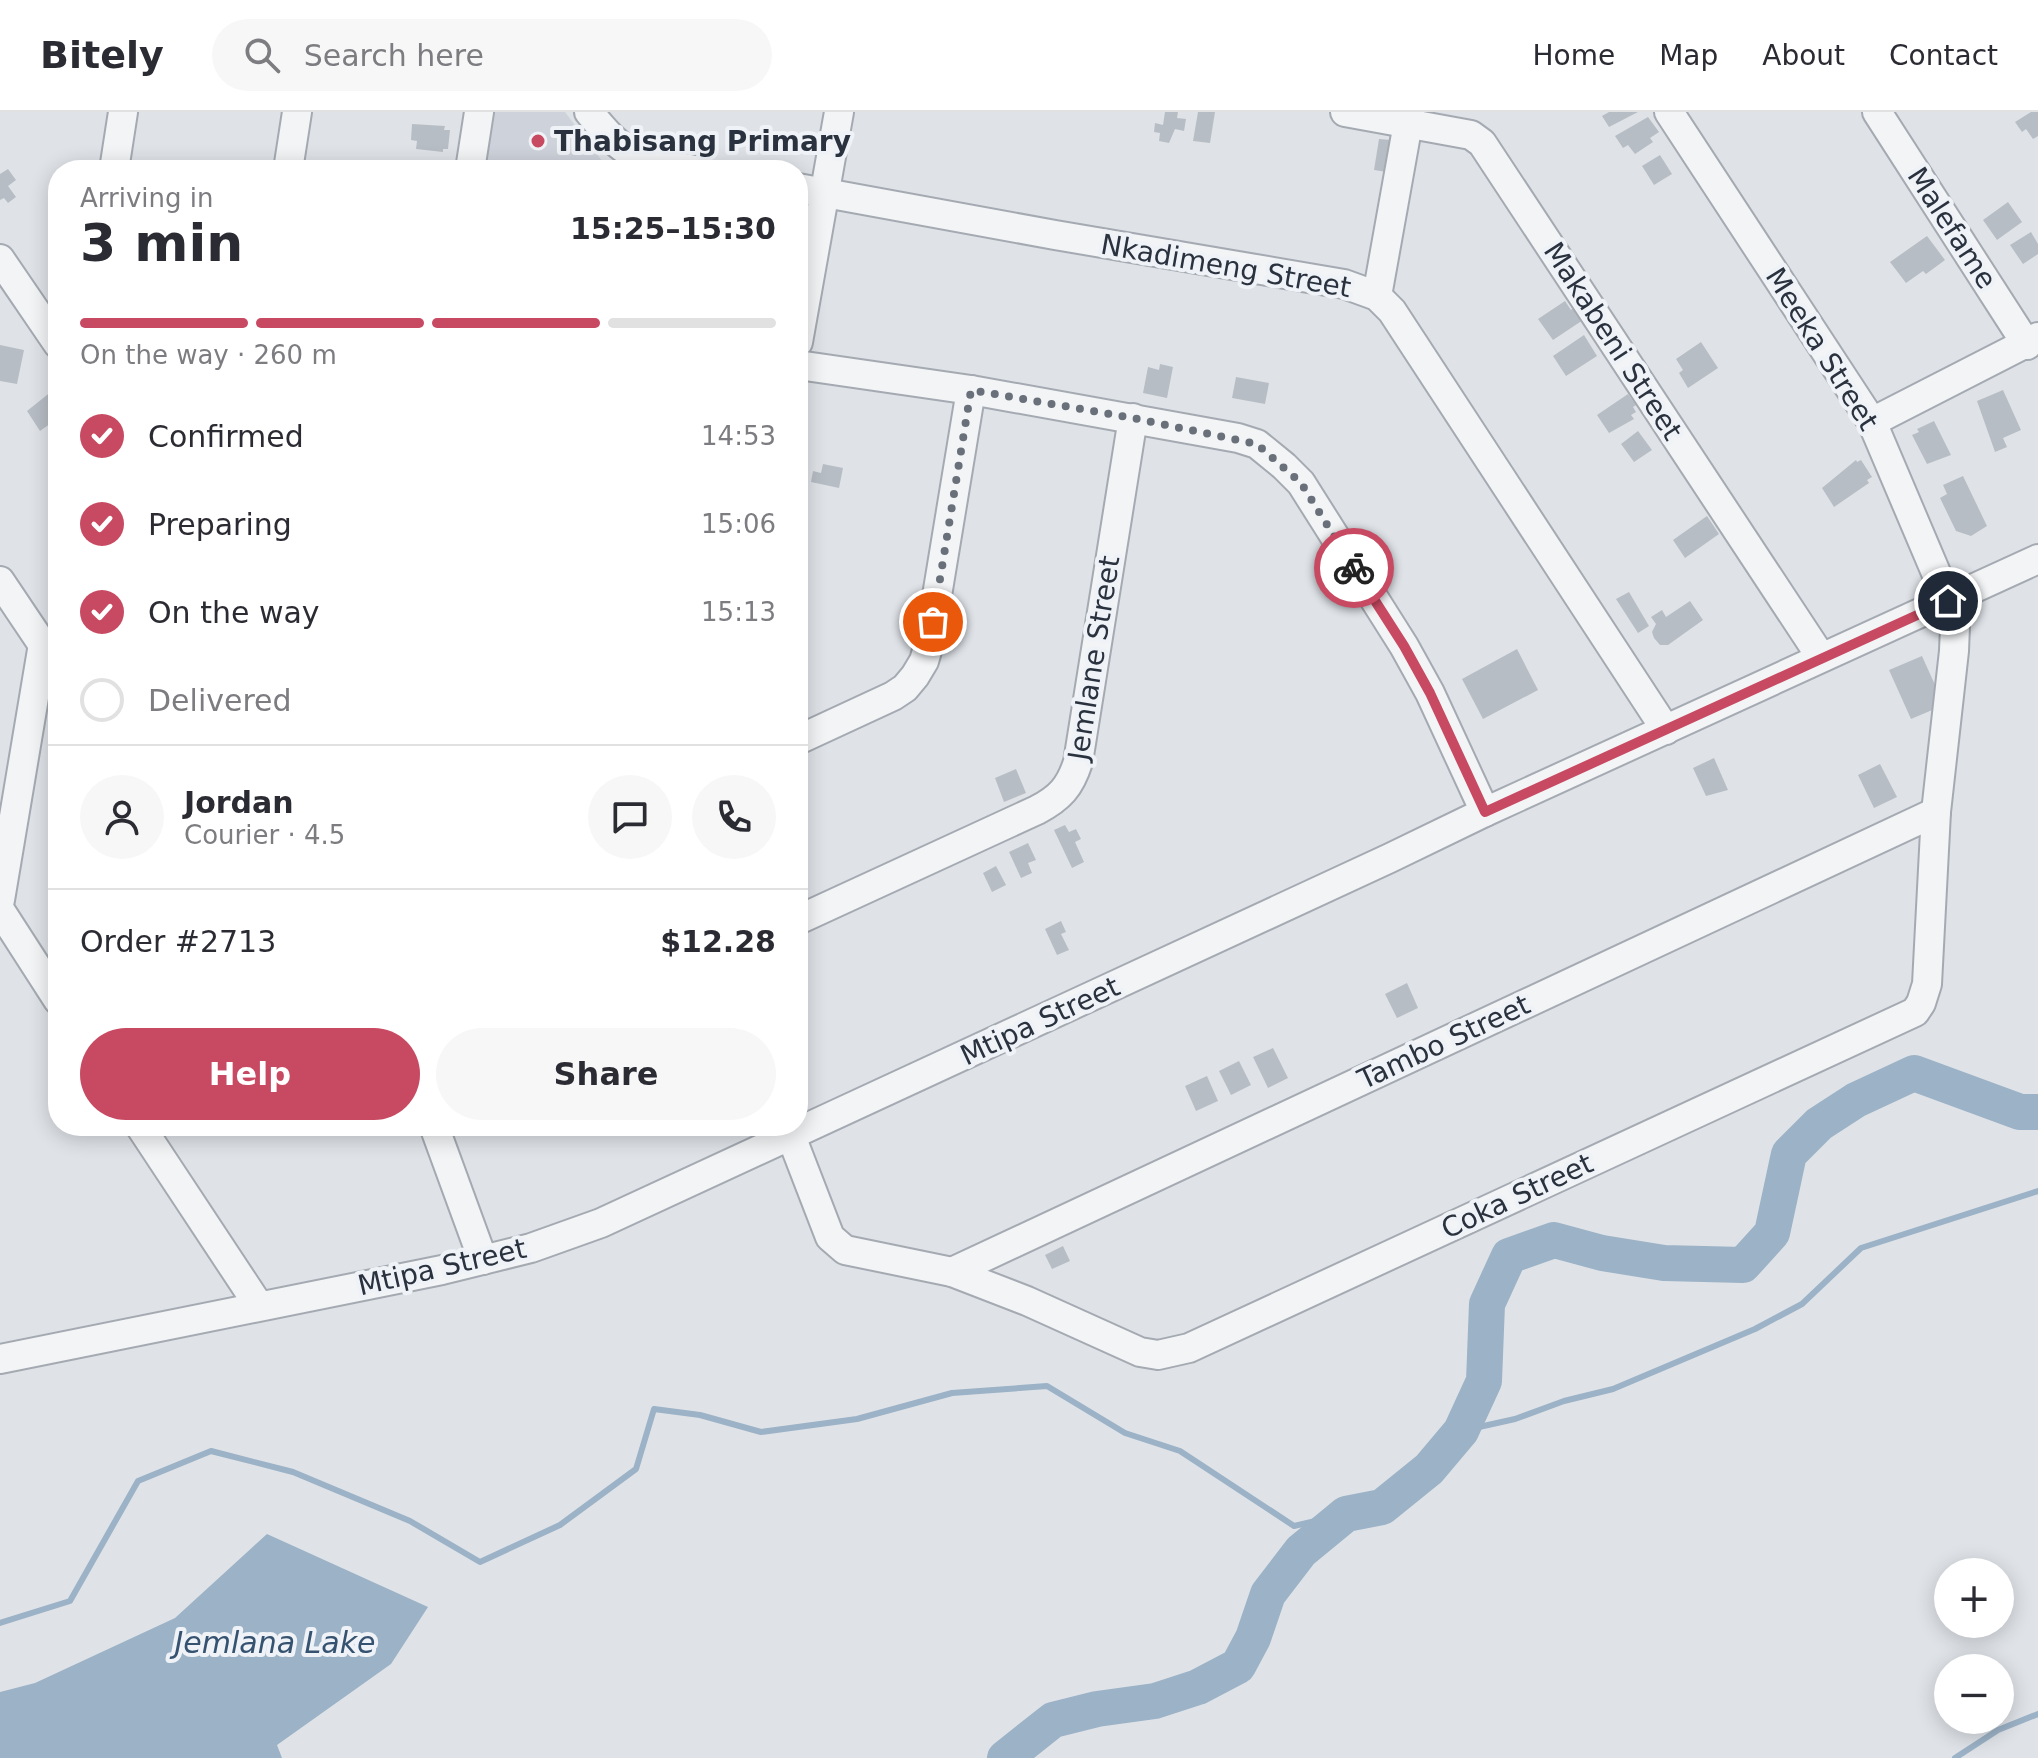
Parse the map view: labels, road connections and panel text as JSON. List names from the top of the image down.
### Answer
{
  "streets": {
    "street": [
      "Malefame",
      "Nkadimeng Street",
      "Makabeni Street",
      "Meeka Street",
      "Jemlane Street",
      "Mtipa Street",
      "Tambo Street",
      "Coka Street"
    ]
  },
  "crossings": [
    ["Nkadimeng Street", "Mtipa Street"],
    ["Makabeni Street", "Mtipa Street"],
    ["Meeka Street", "Mtipa Street"],
    ["Meeka Street", "Coka Street"],
    ["Mtipa Street", "Coka Street"],
    ["Tambo Street", "Coka Street"]
  ],
  "water": ["Jemlana Lake"],
  "places": ["Thabisang Primary"],
  "page": {
    "header": "Bitely",
    "search": "Search here",
    "nav": [
      "Home",
      "Map",
      "About",
      "Contact"
    ],
    "heading": ["3 min", "Arriving in", "15:25–15:30"],
    "panel": [
      "Jordan",
      "Courier · 4.5",
      "Order #2713",
      "$12.28"
    ],
    "bar": "On the way · 260 m",
    "list": [
      ["Confirmed", "14:53"],
      ["Preparing", "15:06"],
      ["On the way", "15:13"],
      "Delivered"
    ],
    "buttons": ["Help", "Share"],
    "map_buttons": ["+", "−"]
  }
}
